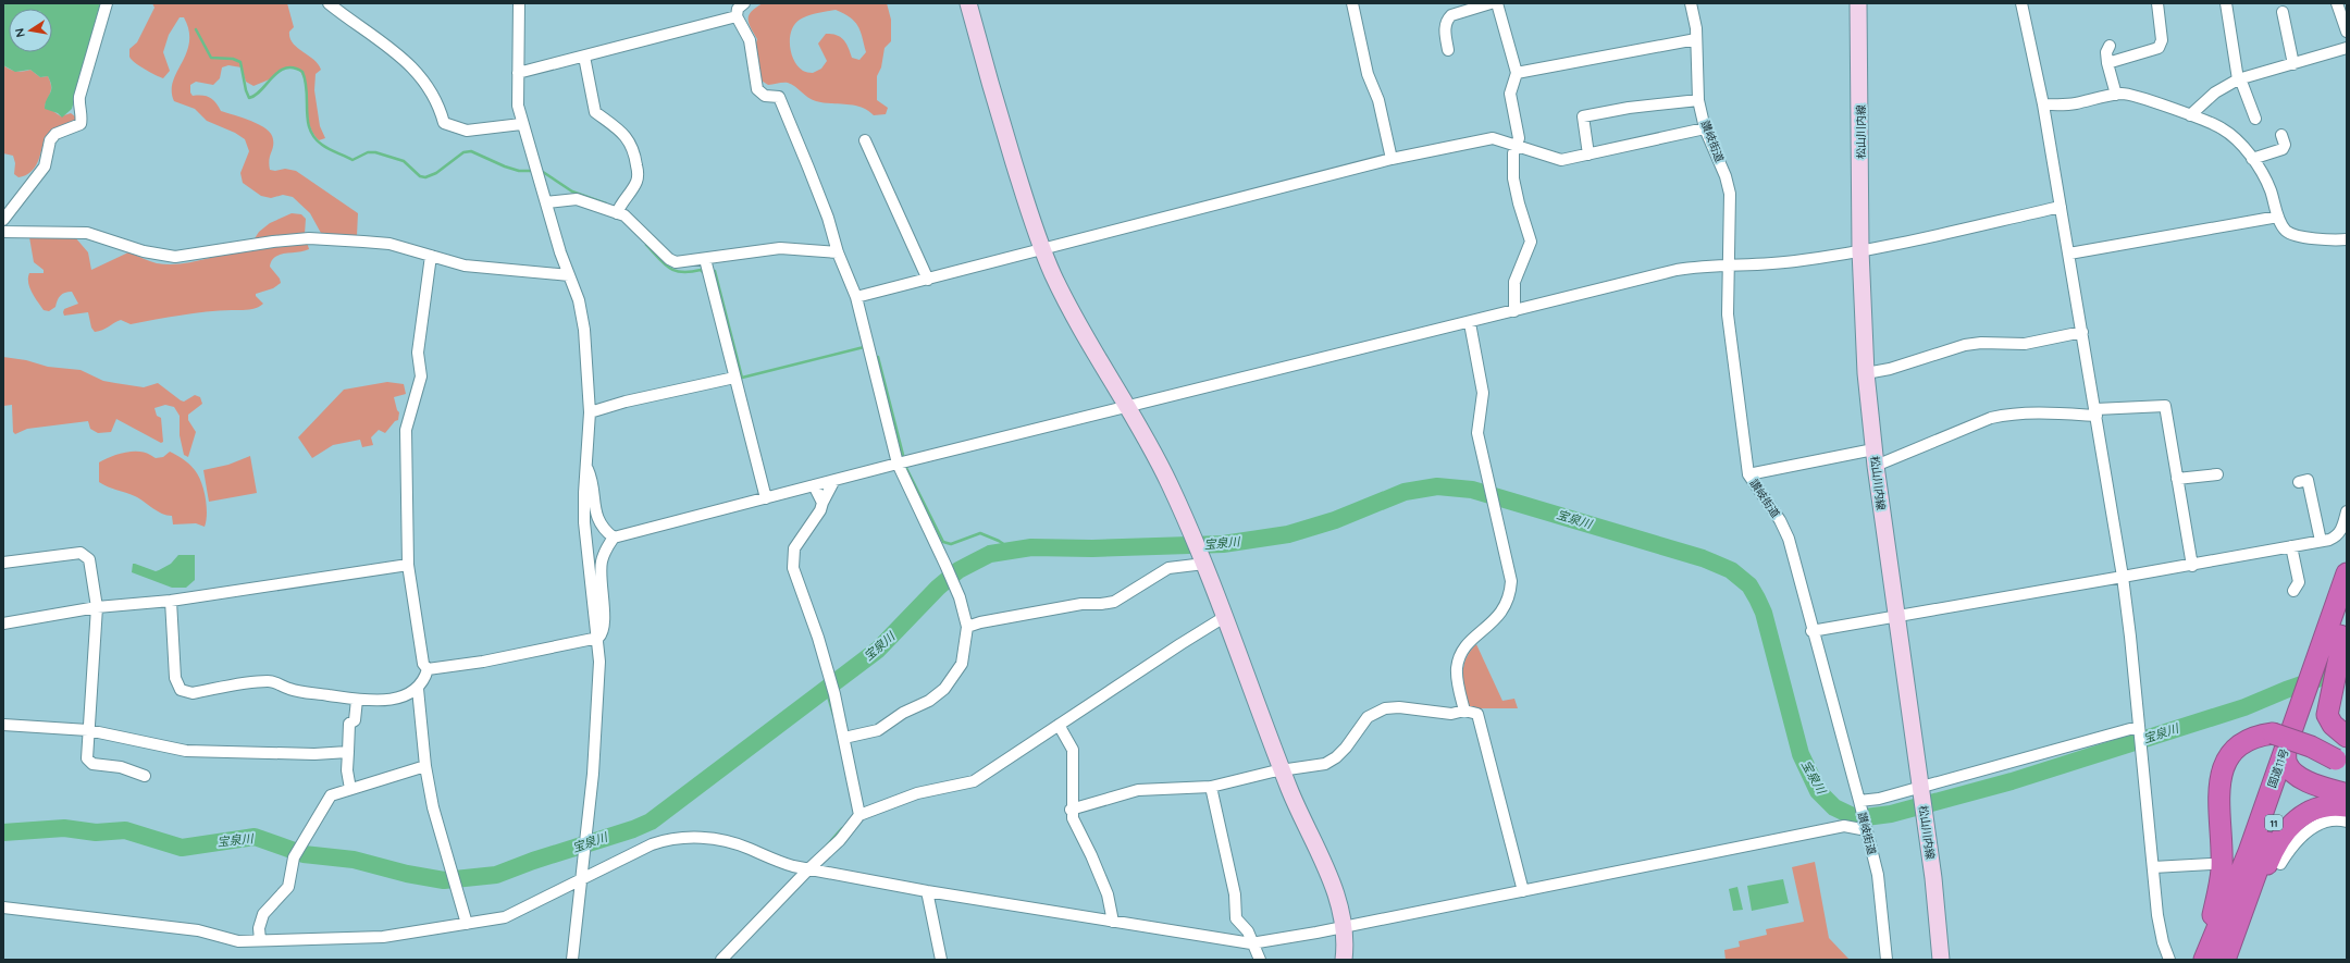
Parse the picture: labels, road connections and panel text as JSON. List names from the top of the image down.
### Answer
{
  "streets": {
    "highway": ["国道11号", "11"],
    "street": ["松山川内線", "讃岐街道"]
  },
  "water": ["宝泉川"],
  "north": "left"
}
